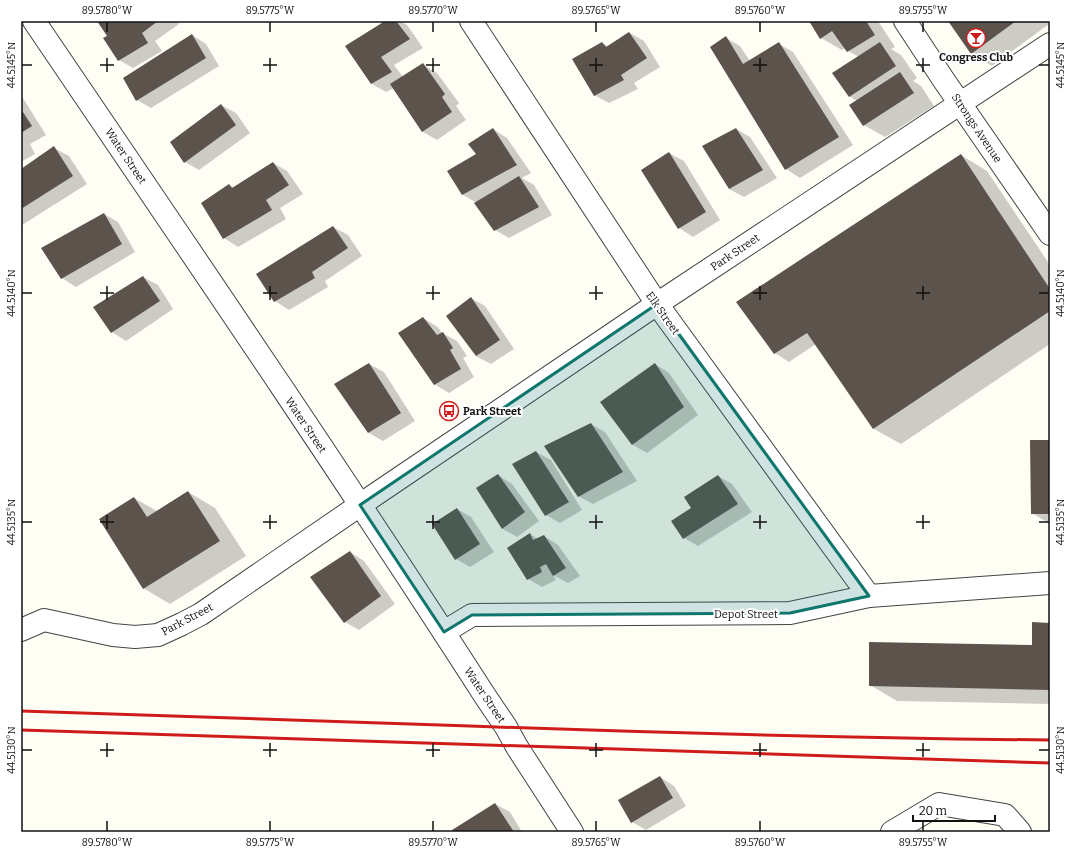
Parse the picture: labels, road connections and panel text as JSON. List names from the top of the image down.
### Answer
{
  "streets": {
    "street": [
      "Strongs Avenue",
      "Water Street",
      "Park Street",
      "Elk Street",
      "Depot Street"
    ]
  },
  "crossings": [
    ["Strongs Avenue", "Park Street"],
    ["Water Street", "Park Street"],
    ["Water Street", "Depot Street"],
    ["Park Street", "Elk Street"],
    ["Elk Street", "Depot Street"]
  ],
  "places": {
    "bar": ["Congress Club"],
    "bus stop": ["Park Street"]
  },
  "scale_bar": "20 m",
  "coordinates": [
    "89.5780°W",
    "89.5775°W",
    "89.5770°W",
    "89.5765°W",
    "89.5760°W",
    "89.5755°W",
    "44.5145°N",
    "44.5140°N",
    "44.5135°N",
    "44.5130°N"
  ]
}
